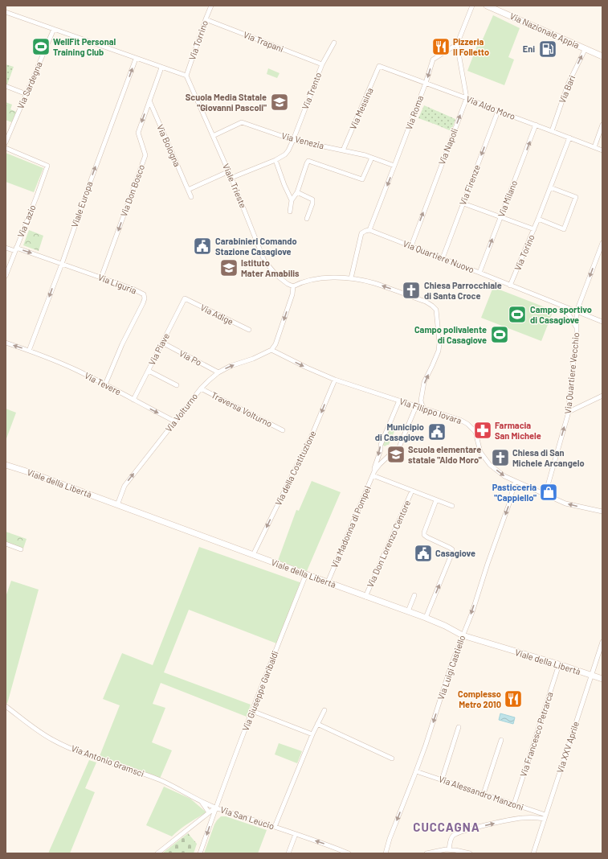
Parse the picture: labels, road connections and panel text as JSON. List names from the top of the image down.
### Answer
{
  "streets": {
    "street": [
      "Via Nazionale Appia",
      "Via Torrino",
      "Via Trapani",
      "Via Sardegna",
      "Via Bari",
      "Via Trento",
      "Via Aldo Moro",
      "Via Messina",
      "Via Roma",
      "Via Venezia",
      "Via Bologna",
      "Via Napoli",
      "Via Firenze",
      "Viale Trieste",
      "Via Don Bosco",
      "Via Milano",
      "Viale Europa",
      "Via Lazio",
      "Via Torino",
      "Via Quartiere Nuovo",
      "Via Liguria",
      "Via Adige",
      "Via Piave",
      "Via Po",
      "Via Quartiere Vecchio",
      "Via Tevere",
      "Traversa Volturno",
      "Via Filippo Iovara",
      "Via Volturno",
      "Via della Costituzione",
      "Viale della Libertà",
      "Via Madonna di Pompei",
      "Via Don Lorenzo Centore",
      "Via Luigi Castiello",
      "Via Giuseppe Garibaldi",
      "Via Francesco Petrarca",
      "Via XXV Aprile",
      "Via Antonio Gramsci",
      "Via Alessandro Manzoni",
      "Via San Leucio"
    ]
  },
  "crossings": [
    ["Via Nazionale Appia", "Via Bari"],
    ["Via Torrino", "Via Trapani"],
    ["Via Torrino", "Viale Trieste"],
    ["Via Trapani", "Via Trento"],
    ["Via Bari", "Via Aldo Moro"],
    ["Via Trento", "Via Venezia"],
    ["Via Trento", "Viale Trieste"],
    ["Via Aldo Moro", "Via Messina"],
    ["Via Aldo Moro", "Via Roma"],
    ["Via Aldo Moro", "Via Napoli"],
    ["Via Aldo Moro", "Via Firenze"],
    ["Via Aldo Moro", "Via Milano"],
    ["Via Aldo Moro", "Via Torino"],
    ["Via Messina", "Via Venezia"],
    ["Via Roma", "Via Venezia"],
    ["Via Roma", "Via Quartiere Nuovo"],
    ["Via Venezia", "Viale Trieste"],
    ["Via Bologna", "Via Don Bosco"],
    ["Via Napoli", "Via Quartiere Nuovo"],
    ["Via Firenze", "Via Quartiere Nuovo"],
    ["Via Don Bosco", "Via Liguria"],
    ["Via Milano", "Via Quartiere Nuovo"],
    ["Viale Europa", "Via Liguria"],
    ["Viale Europa", "Via Tevere"],
    ["Via Lazio", "Via Liguria"],
    ["Via Torino", "Via Quartiere Nuovo"],
    ["Via Quartiere Nuovo", "Via Quartiere Vecchio"],
    ["Via Liguria", "Via Tevere"],
    ["Via Adige", "Via Piave"],
    ["Via Piave", "Via Po"],
    ["Via Piave", "Via Tevere"],
    ["Via Po", "Via Volturno"],
    ["Via Quartiere Vecchio", "Via Filippo Iovara"],
    ["Via Tevere", "Via Volturno"],
    ["Traversa Volturno", "Via Volturno"],
    ["Via Filippo Iovara", "Via Volturno"],
    ["Via Filippo Iovara", "Via della Costituzione"],
    ["Via Filippo Iovara", "Via Luigi Castiello"],
    ["Via Volturno", "Viale della Libertà"],
    ["Via della Costituzione", "Viale della Libertà"],
    ["Viale della Libertà", "Via Madonna di Pompei"],
    ["Viale della Libertà", "Via Don Lorenzo Centore"],
    ["Viale della Libertà", "Via Luigi Castiello"],
    ["Viale della Libertà", "Via Giuseppe Garibaldi"],
    ["Viale della Libertà", "Via Francesco Petrarca"],
    ["Viale della Libertà", "Via XXV Aprile"],
    ["Via Luigi Castiello", "Via Alessandro Manzoni"],
    ["Via Giuseppe Garibaldi", "Via Antonio Gramsci"],
    ["Via Giuseppe Garibaldi", "Via San Leucio"],
    ["Via Francesco Petrarca", "Via Alessandro Manzoni"],
    ["Via XXV Aprile", "Via Alessandro Manzoni"],
    ["Via Antonio Gramsci", "Via San Leucio"]
  ],
  "one_way": [
    "Via Bari",
    "Via Roma",
    "Via Napoli",
    "Via Firenze",
    "Via Don Bosco",
    "Via Milano",
    "Via Quartiere Vecchio",
    "Via Volturno",
    "Via della Costituzione",
    "Via Luigi Castiello"
  ],
  "districts": ["CUCCAGNA"],
  "places": {
    "sports": ["WellFit Personal Training Club", "Campo sportivo di Casagiove", "Campo polivalente di Casagiove"],
    "restaurant": ["Pizzeria Il Folletto", "Complesso Metro 2010"],
    "fuel station": ["Eni"],
    "school or university": ["Scuola Media Statale \"Giovanni Pascoli\"", "Istituto Mater Amabilis", "Scuola elementare statale \"Aldo Moro\""],
    "public building": ["Carabinieri Comando Stazione Casagiove", "Municipio di Casagiove", "Casagiove"],
    "church": ["Chiesa Parrocchiale di Santa Croce", "Chiesa di San Michele Arcangelo"],
    "pharmacy": ["Farmacia San Michele"],
    "shop": ["Pasticceria \"Cappiello\""]
  }
}
